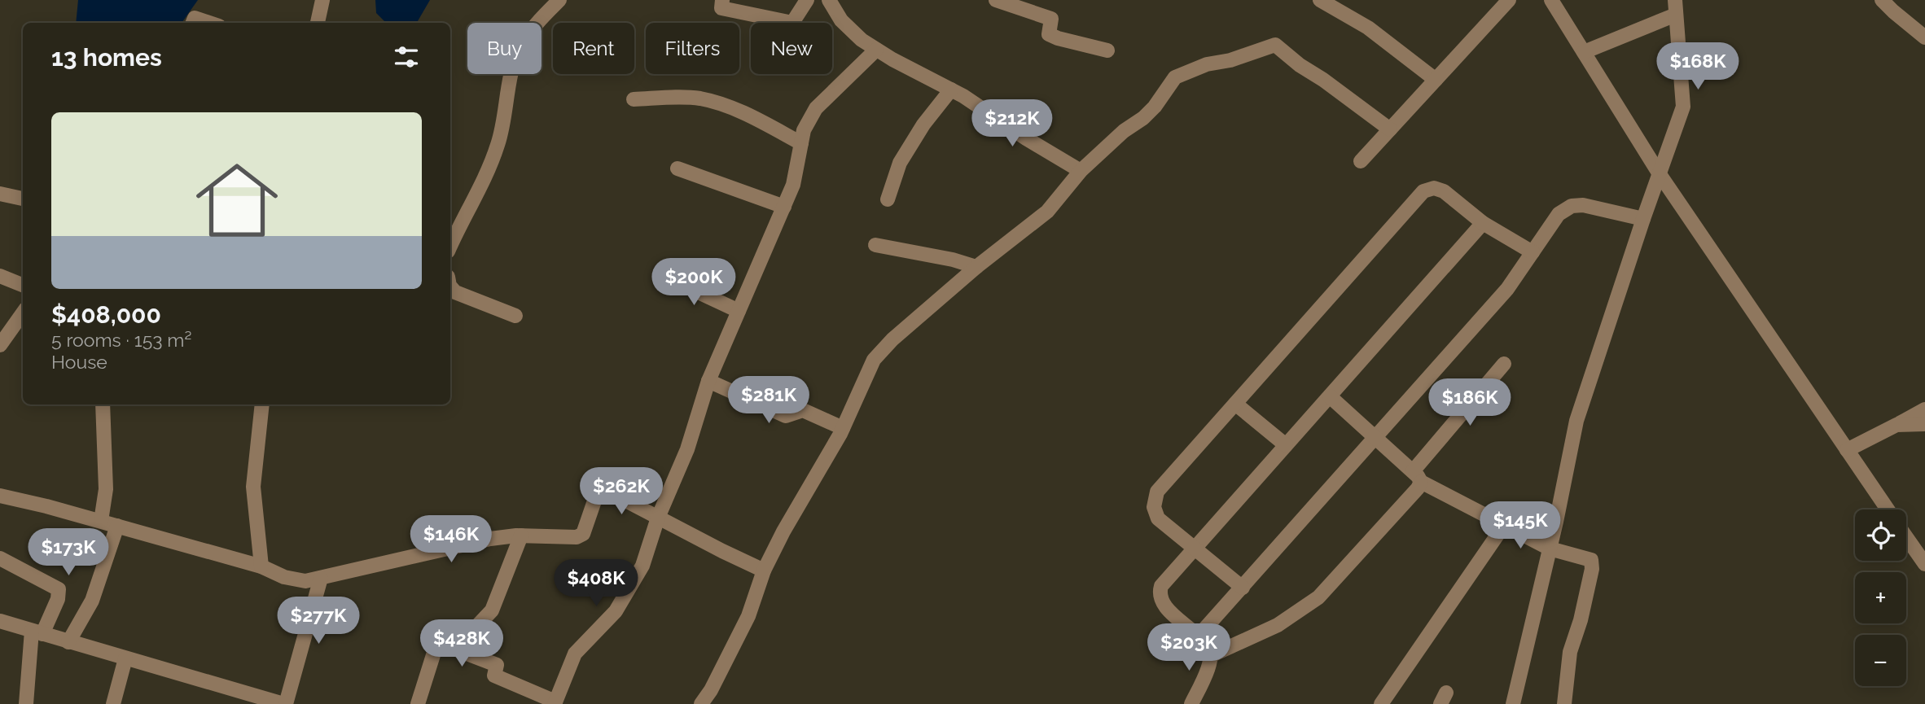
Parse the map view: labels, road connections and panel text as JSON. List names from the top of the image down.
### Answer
{
  "page": {
    "chip": [
      "Buy",
      "Rent",
      "Filters",
      "New"
    ],
    "heading": "13 homes",
    "price": [
      "$168K",
      "$212K",
      "$200K",
      "$281K",
      "$186K",
      "$262K",
      "$145K",
      "$146K",
      "$173K",
      "$408K",
      "$277K",
      "$428K",
      "$203K"
    ],
    "list": [
      {
        "name": "$408,000",
        "note": "5 rooms · 153 m² · House"
      }
    ],
    "map_buttons": ["+", "−"]
  }
}
